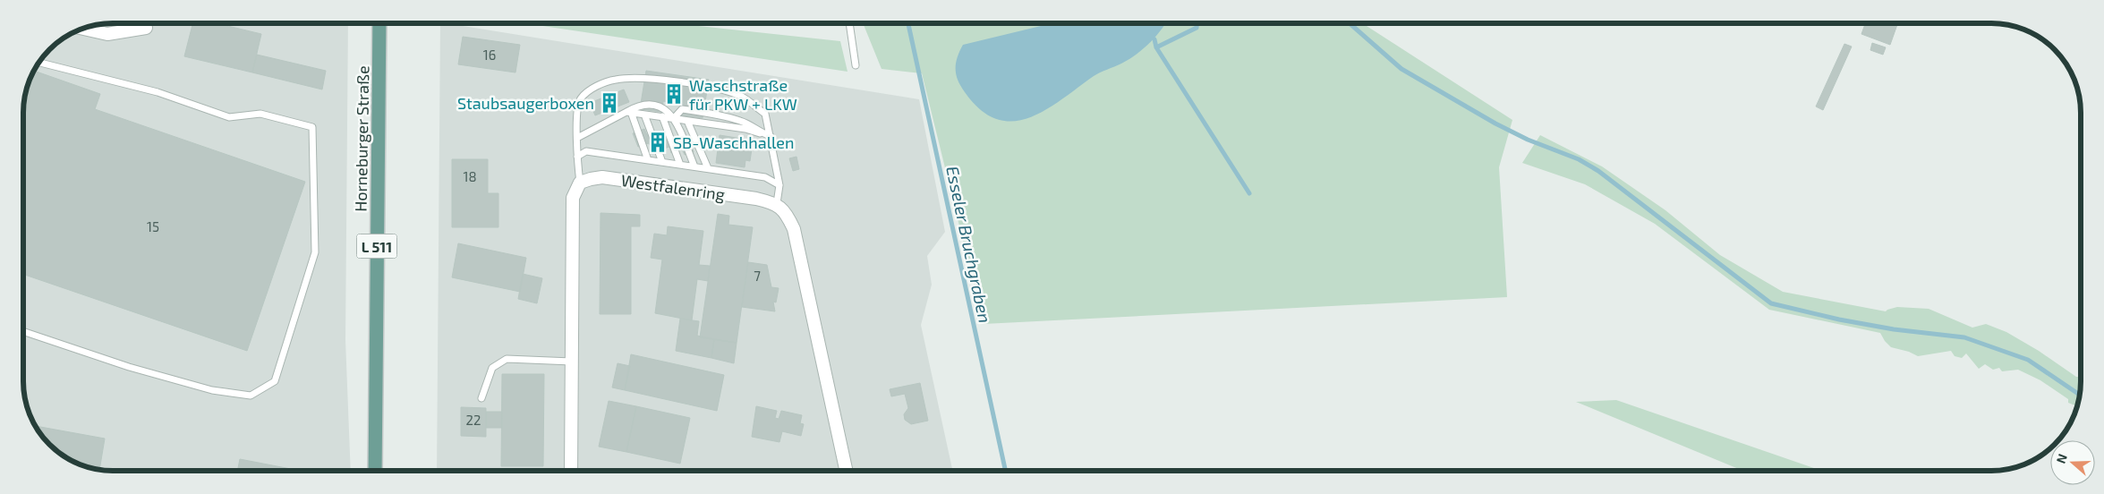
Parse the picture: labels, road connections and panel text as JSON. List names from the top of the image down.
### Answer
{
  "streets": {
    "main road": ["Horneburger Straße", "L 511"],
    "street": ["Westfalenring"]
  },
  "water": ["Esseler Bruchgraben"],
  "places": {
    "building": ["Waschstraße für PKW + LKW", "Staubsaugerboxen", "SB-Waschhallen"]
  },
  "house_numbers": [
    "16",
    "18",
    "15",
    "7",
    "22"
  ],
  "north": "left"
}
